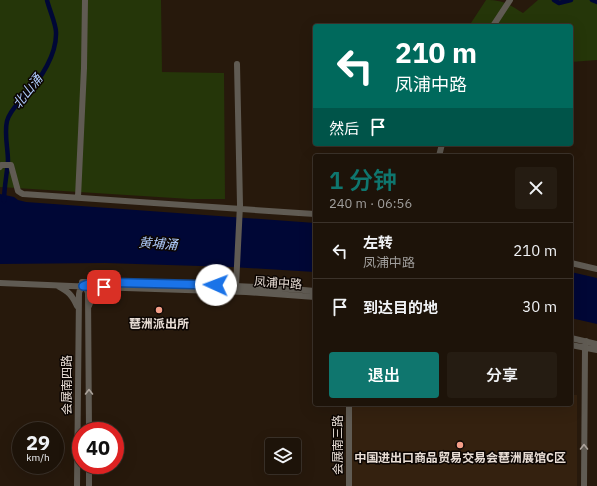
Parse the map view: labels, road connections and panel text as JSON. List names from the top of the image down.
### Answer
{
  "streets": {
    "street": ["凤浦中路", "会展南四路", "会展南三路"]
  },
  "crossings": [
    ["凤浦中路", "会展南四路"]
  ],
  "water": ["北山涌", "黄埔涌"],
  "places": ["琶洲派出所", "中国进出口商品贸易交易会琶洲展馆C区"],
  "page": {
    "turn": ["210 m", "凤浦中路"],
    "then": "然后",
    "heading": ["1 分钟", "240 m · 06:56"],
    "list": [
      {
        "name": "左转",
        "note": "凤浦中路",
        "value": "210 m"
      },
      {
        "name": "到达目的地",
        "value": "30 m"
      }
    ],
    "buttons": ["退出", "分享"],
    "speed": "29 km/h",
    "limit": "40"
  }
}
